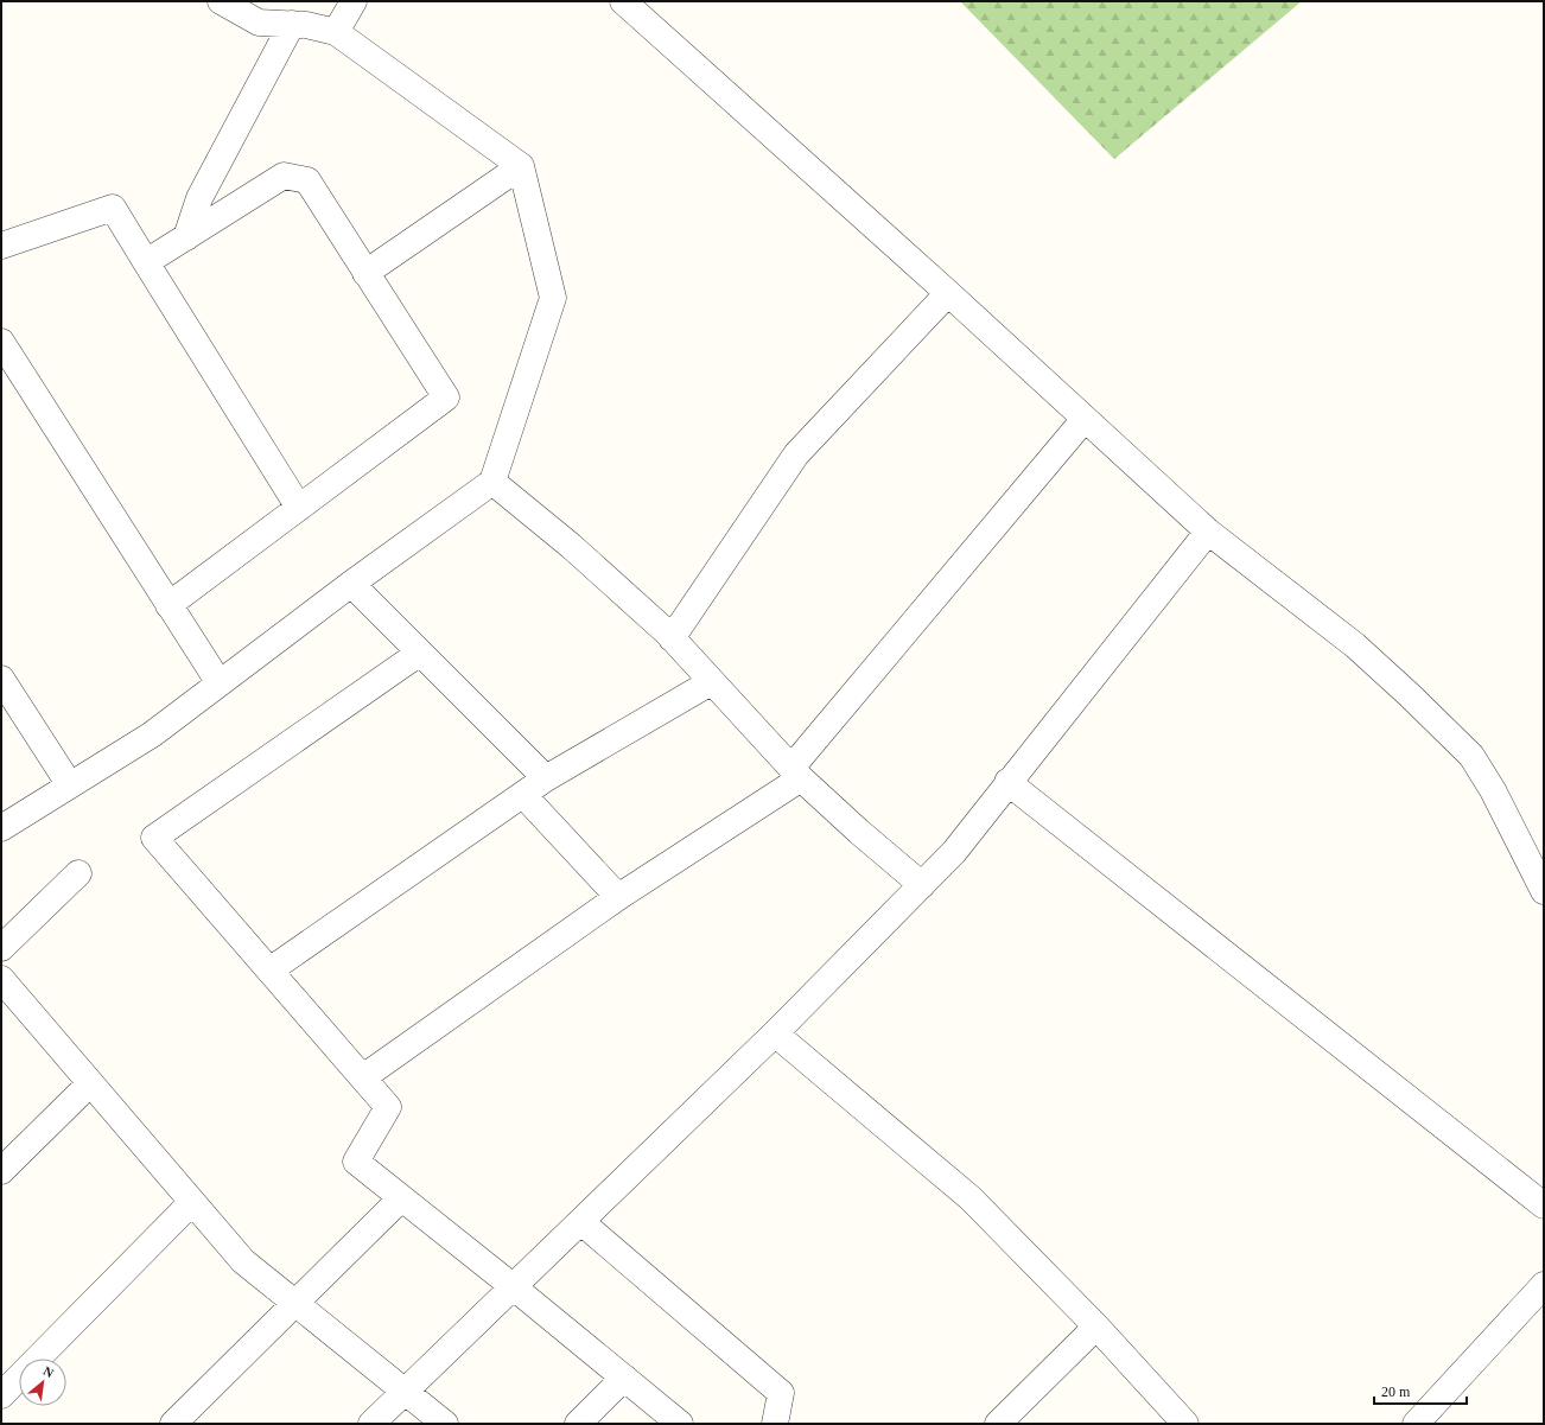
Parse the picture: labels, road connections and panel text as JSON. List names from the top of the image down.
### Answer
{
  "scale_bar": "20 m",
  "north": "top right"
}
